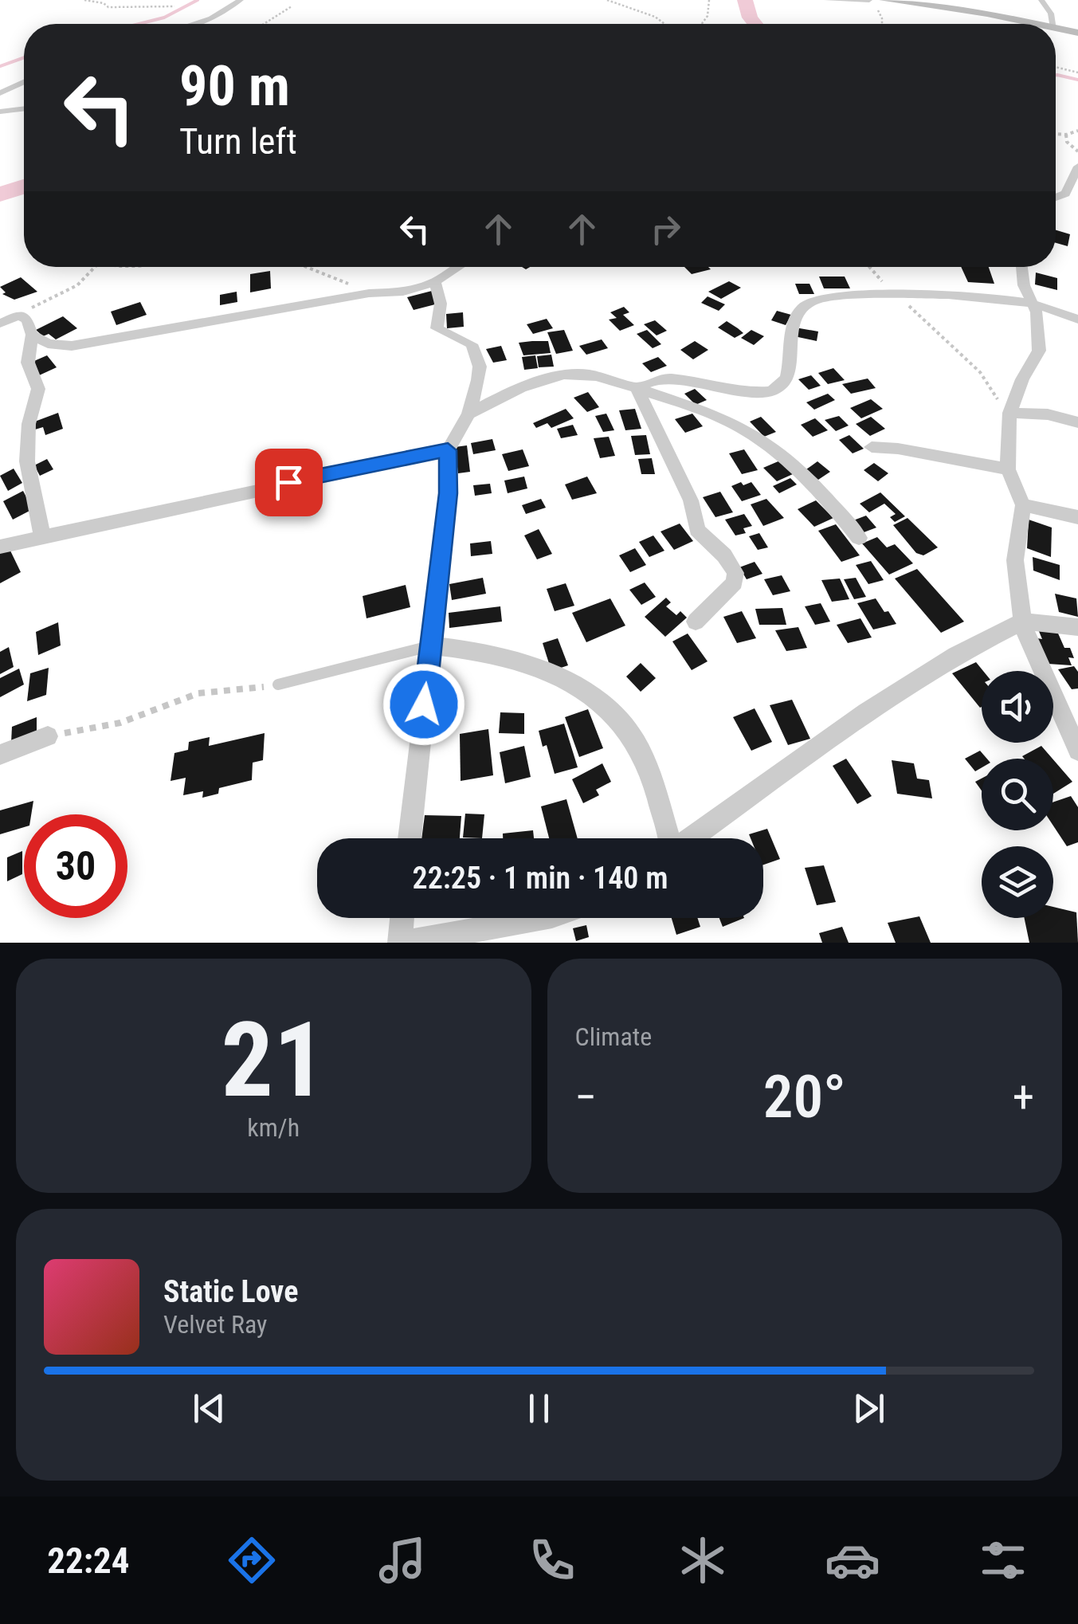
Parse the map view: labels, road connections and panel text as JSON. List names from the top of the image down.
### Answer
{
  "page": {
    "turn": ["90 m", "Turn left"],
    "limit": "30",
    "trip": "22:25 · 1 min · 140 m",
    "tile": [
      ["21", "km/h"],
      "Climate"
    ],
    "heat": ["−", "20°", "+"],
    "song": ["Static Love", "Velvet Ray"],
    "tabs": "22:24"
  }
}
